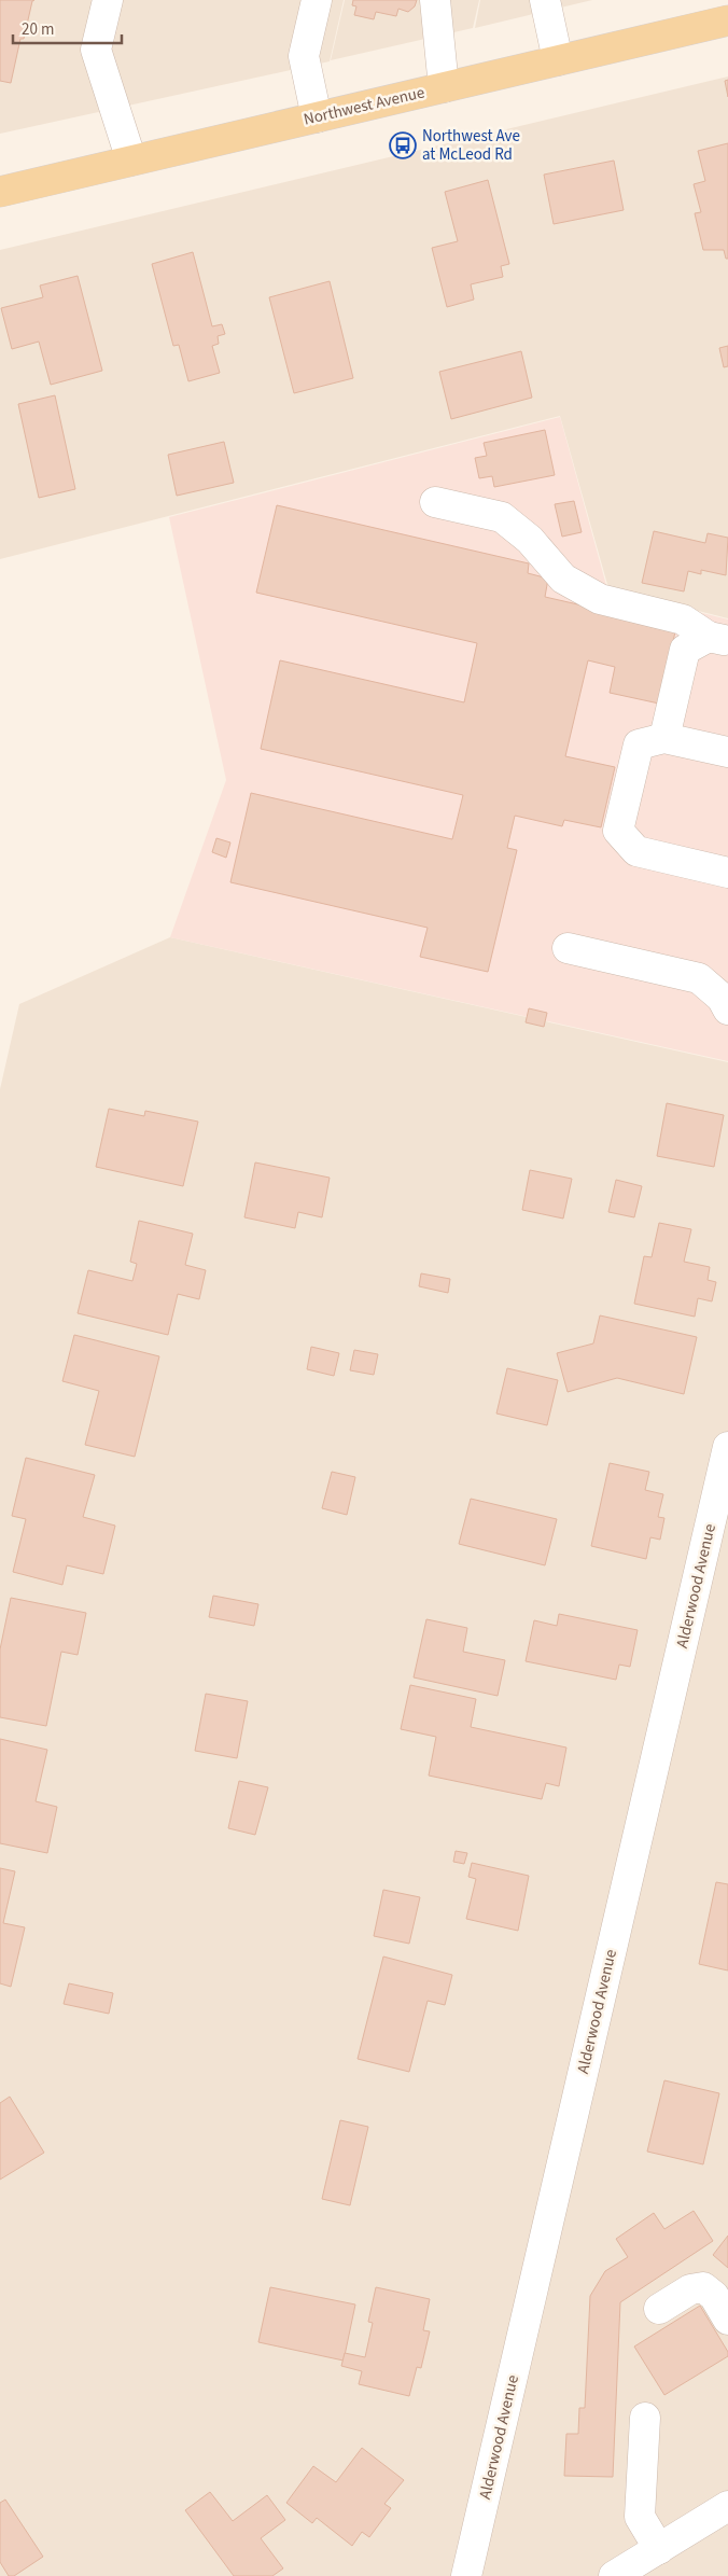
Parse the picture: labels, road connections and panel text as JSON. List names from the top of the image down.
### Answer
{
  "streets": {
    "main road": ["Northwest Avenue"],
    "street": ["Alderwood Avenue"]
  },
  "places": {
    "bus stop": ["Northwest Ave at McLeod Rd"]
  },
  "scale_bar": "20 m"
}
